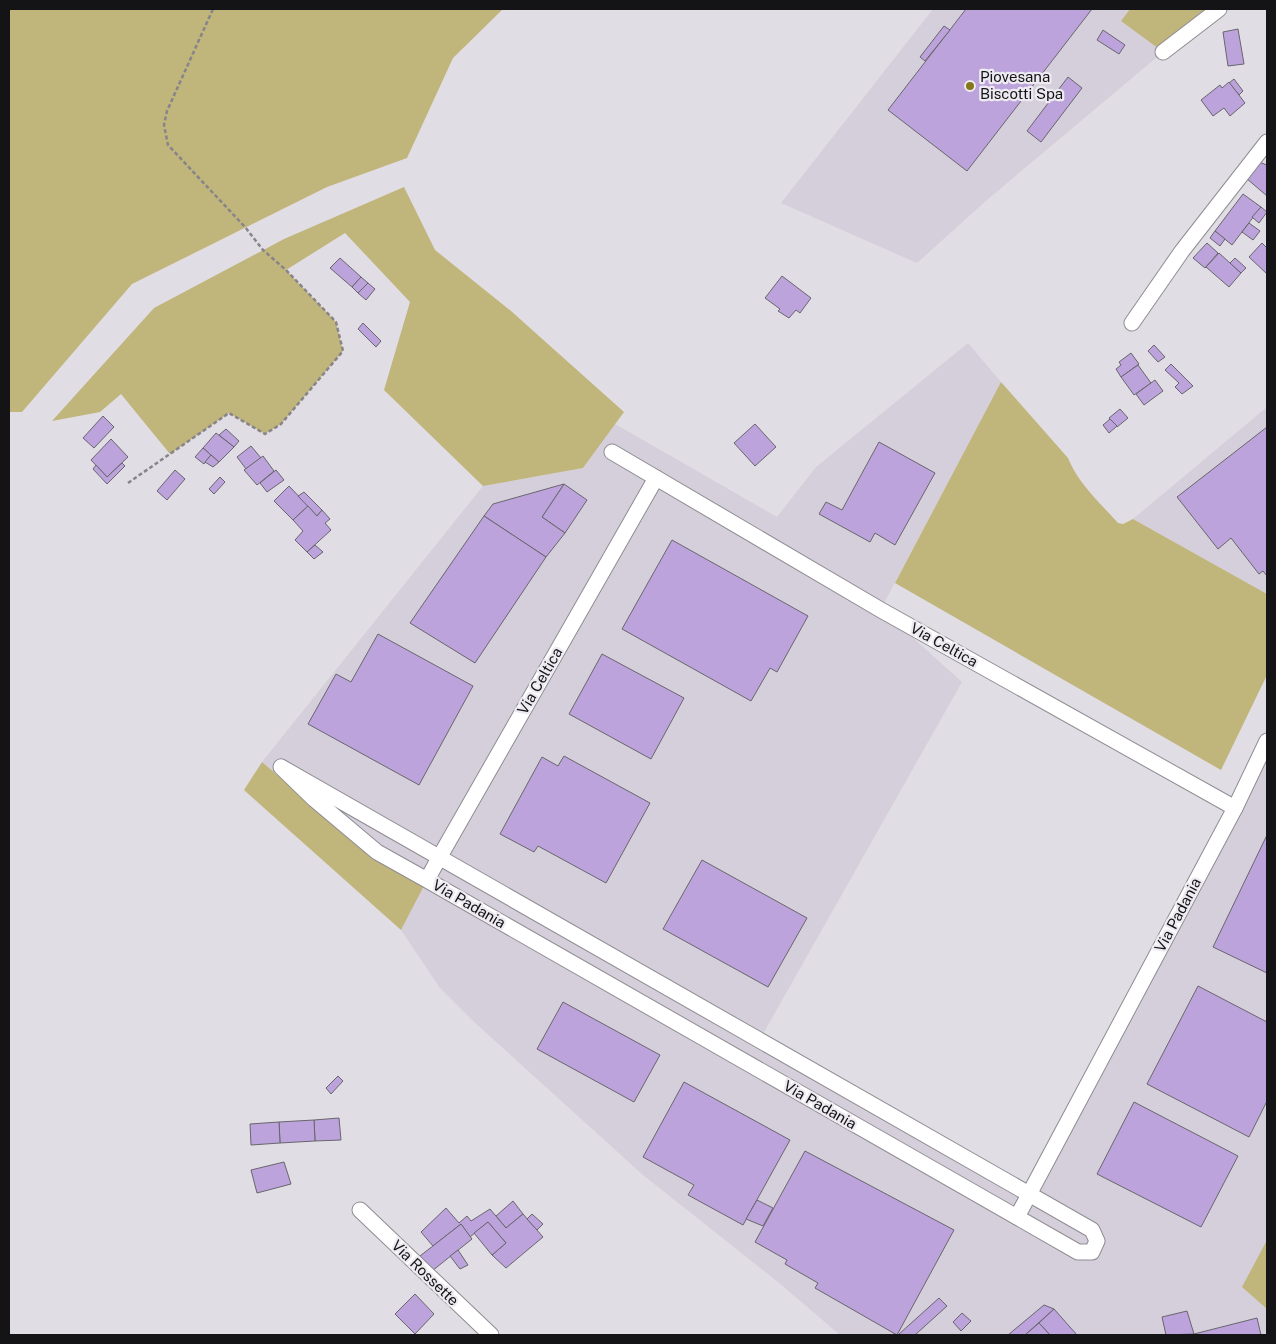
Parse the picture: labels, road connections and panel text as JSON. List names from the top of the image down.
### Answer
{
  "streets": {
    "street": ["Via Celtica", "Via Padania", "Via Rossette"]
  },
  "crossings": [
    ["Via Celtica", "Via Padania"]
  ],
  "places": ["Piovesana Biscotti Spa"]
}
